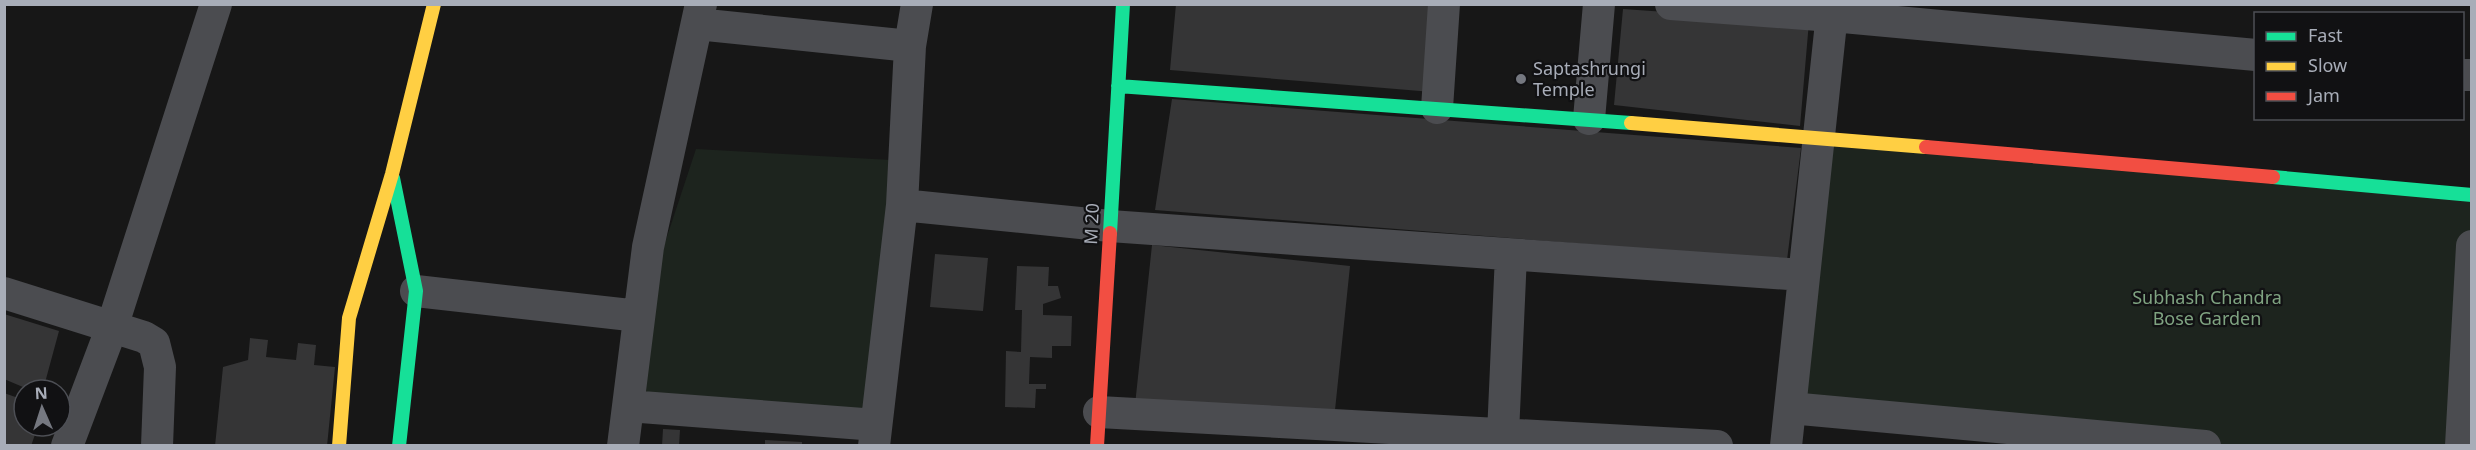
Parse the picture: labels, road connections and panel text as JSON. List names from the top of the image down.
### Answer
{
  "streets": {
    "street": ["M 20"]
  },
  "parks": ["Subhash Chandra Bose Garden"],
  "places": ["Saptashrungi Temple"],
  "legend": ["Fast", "Slow", "Jam"],
  "north": "top"
}
